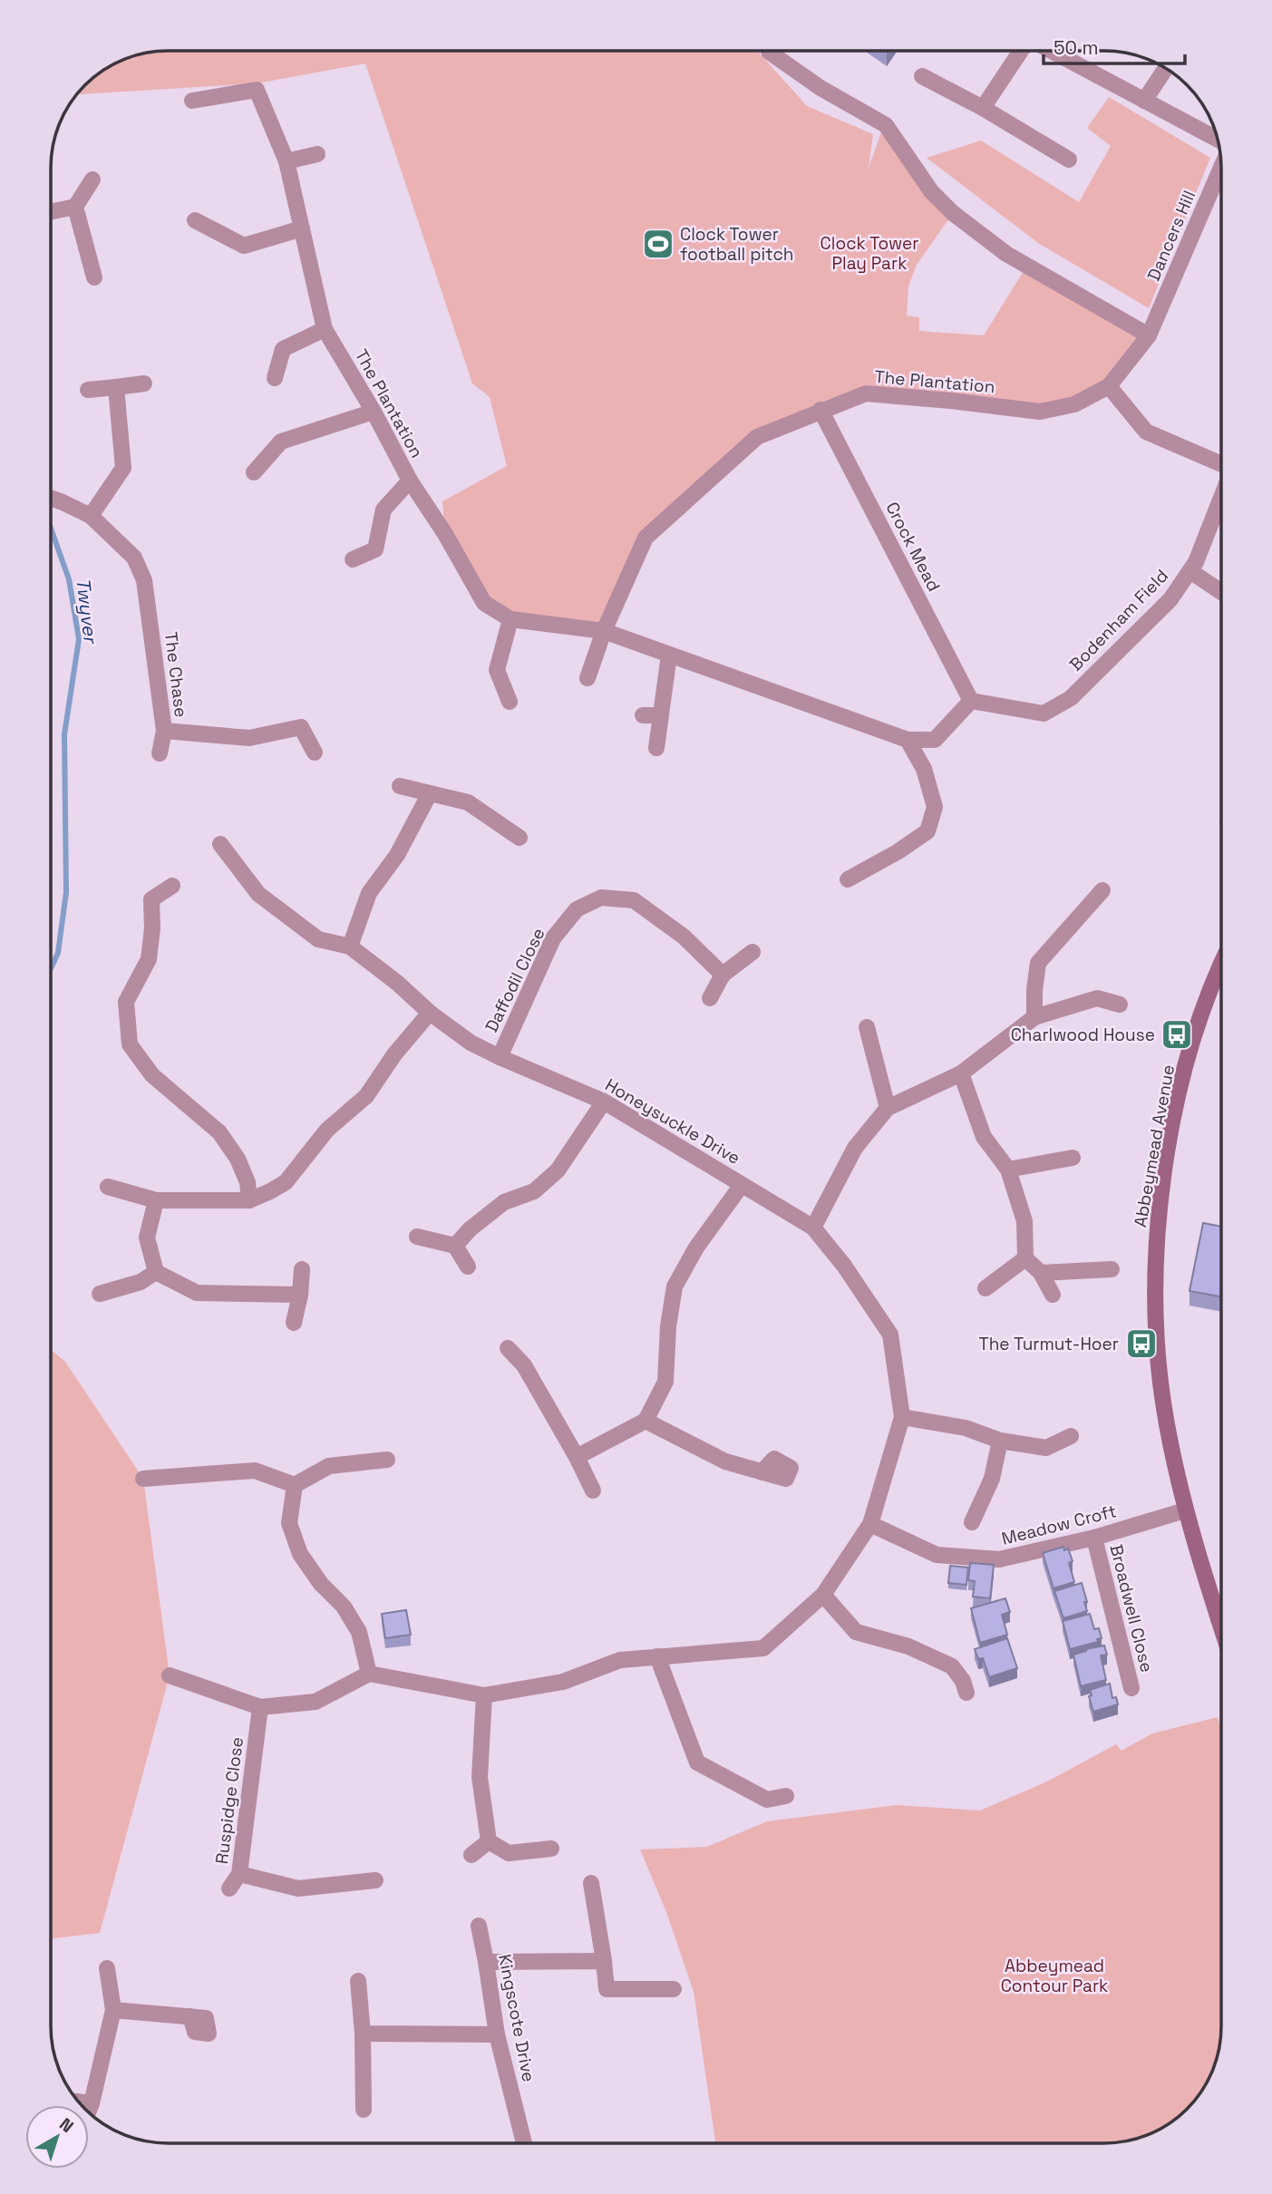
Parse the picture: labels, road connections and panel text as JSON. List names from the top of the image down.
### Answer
{
  "streets": {
    "street": [
      "Dancers Hill",
      "The Plantation",
      "Crock Mead",
      "Bodenham Field",
      "The Chase",
      "Daffodil Close",
      "Honeysuckle Drive",
      "Abbeymead Avenue",
      "Meadow Croft",
      "Broadwell Close",
      "Ruspidge Close",
      "Kingscote Drive"
    ]
  },
  "crossings": [
    ["Dancers Hill", "The Plantation"],
    ["The Plantation", "Crock Mead"],
    ["The Plantation", "Bodenham Field"],
    ["Crock Mead", "Bodenham Field"],
    ["Daffodil Close", "Honeysuckle Drive"],
    ["Honeysuckle Drive", "Meadow Croft"],
    ["Abbeymead Avenue", "Meadow Croft"],
    ["Meadow Croft", "Broadwell Close"]
  ],
  "water": ["Twyver"],
  "parks": ["Clock Tower Play Park", "Abbeymead Contour Park"],
  "places": {
    "sports": ["Clock Tower football pitch"],
    "bus stop": ["Charlwood House", "The Turmut-Hoer"]
  },
  "scale_bar": "50 m",
  "north": "top right"
}
